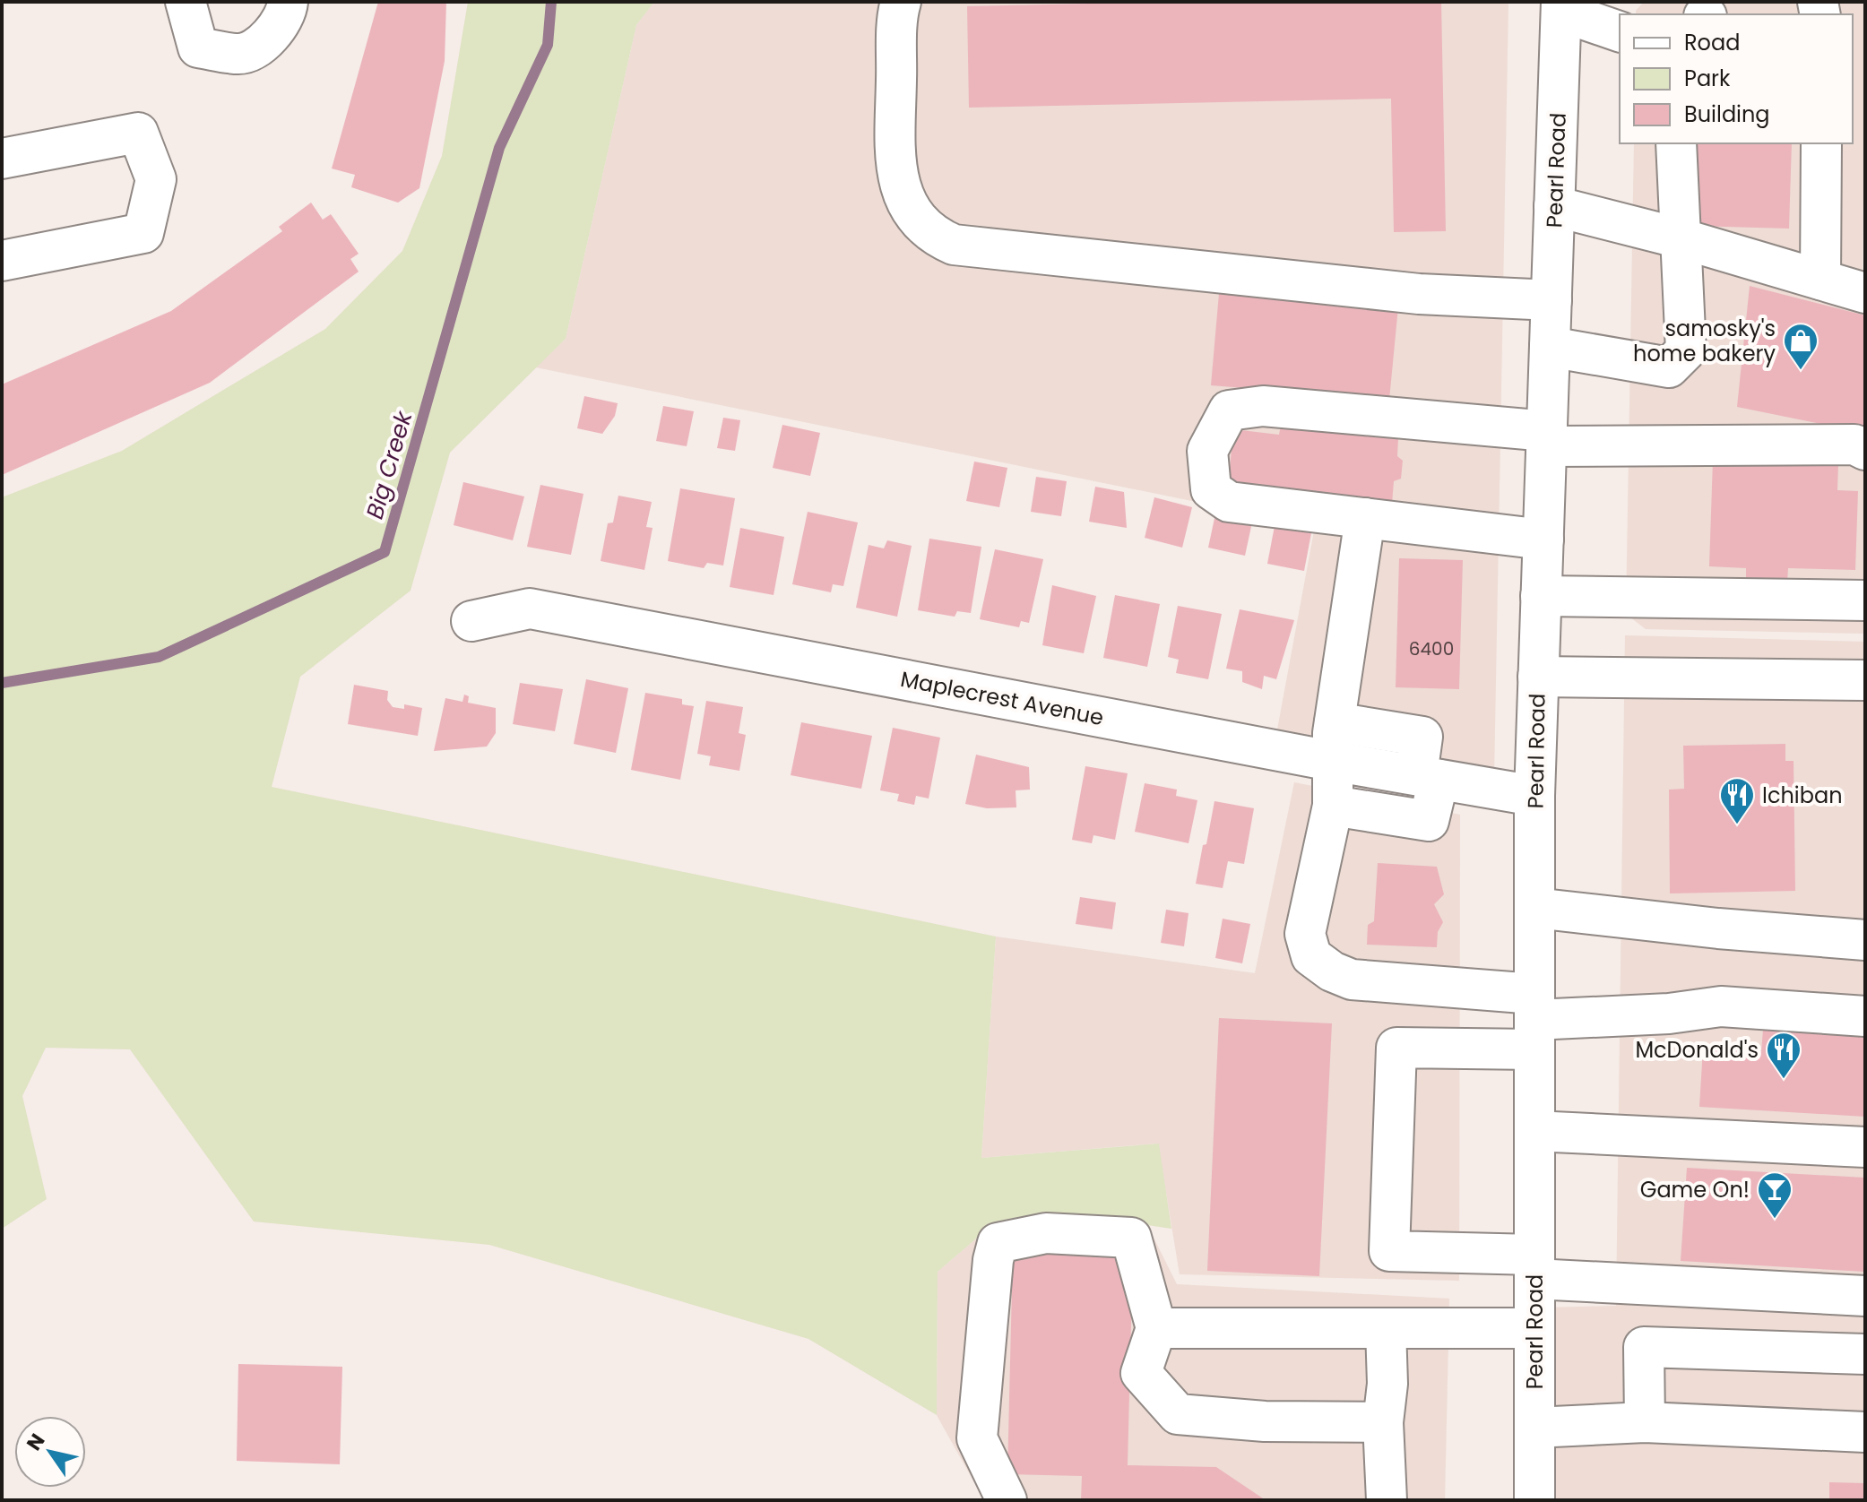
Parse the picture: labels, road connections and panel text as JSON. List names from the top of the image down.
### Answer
{
  "streets": {
    "main road": ["Pearl Road", "Maplecrest Avenue"]
  },
  "crossings": [
    ["Pearl Road", "Maplecrest Avenue"]
  ],
  "water": ["Big Creek"],
  "places": {
    "shop": ["samosky's home bakery"],
    "restaurant": ["Ichiban", "McDonald's"],
    "bar": ["Game On!"]
  },
  "house_numbers": ["6400"],
  "legend": ["Road", "Park", "Building"],
  "north": "top left"
}
